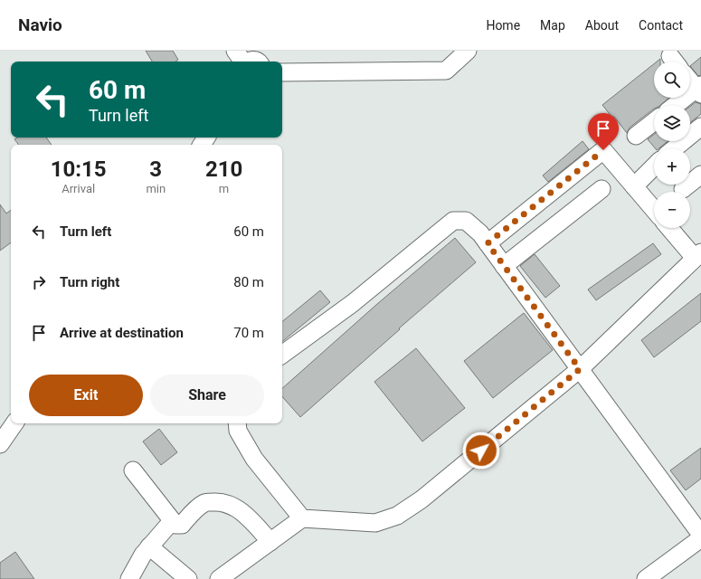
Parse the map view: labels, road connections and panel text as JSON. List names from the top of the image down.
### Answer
{
  "page": {
    "header": "Navio",
    "nav": [
      "Home",
      "Map",
      "About",
      "Contact"
    ],
    "map_buttons": ["+", "−"],
    "turn": ["60 m", "Turn left"],
    "eta": [
      "10:15",
      "Arrival",
      "3",
      "min",
      "210",
      "m"
    ],
    "list": [
      {
        "name": "Turn left",
        "value": "60 m"
      },
      {
        "name": "Turn right",
        "value": "80 m"
      },
      {
        "name": "Arrive at destination",
        "value": "70 m"
      }
    ],
    "buttons": ["Exit", "Share"]
  }
}
